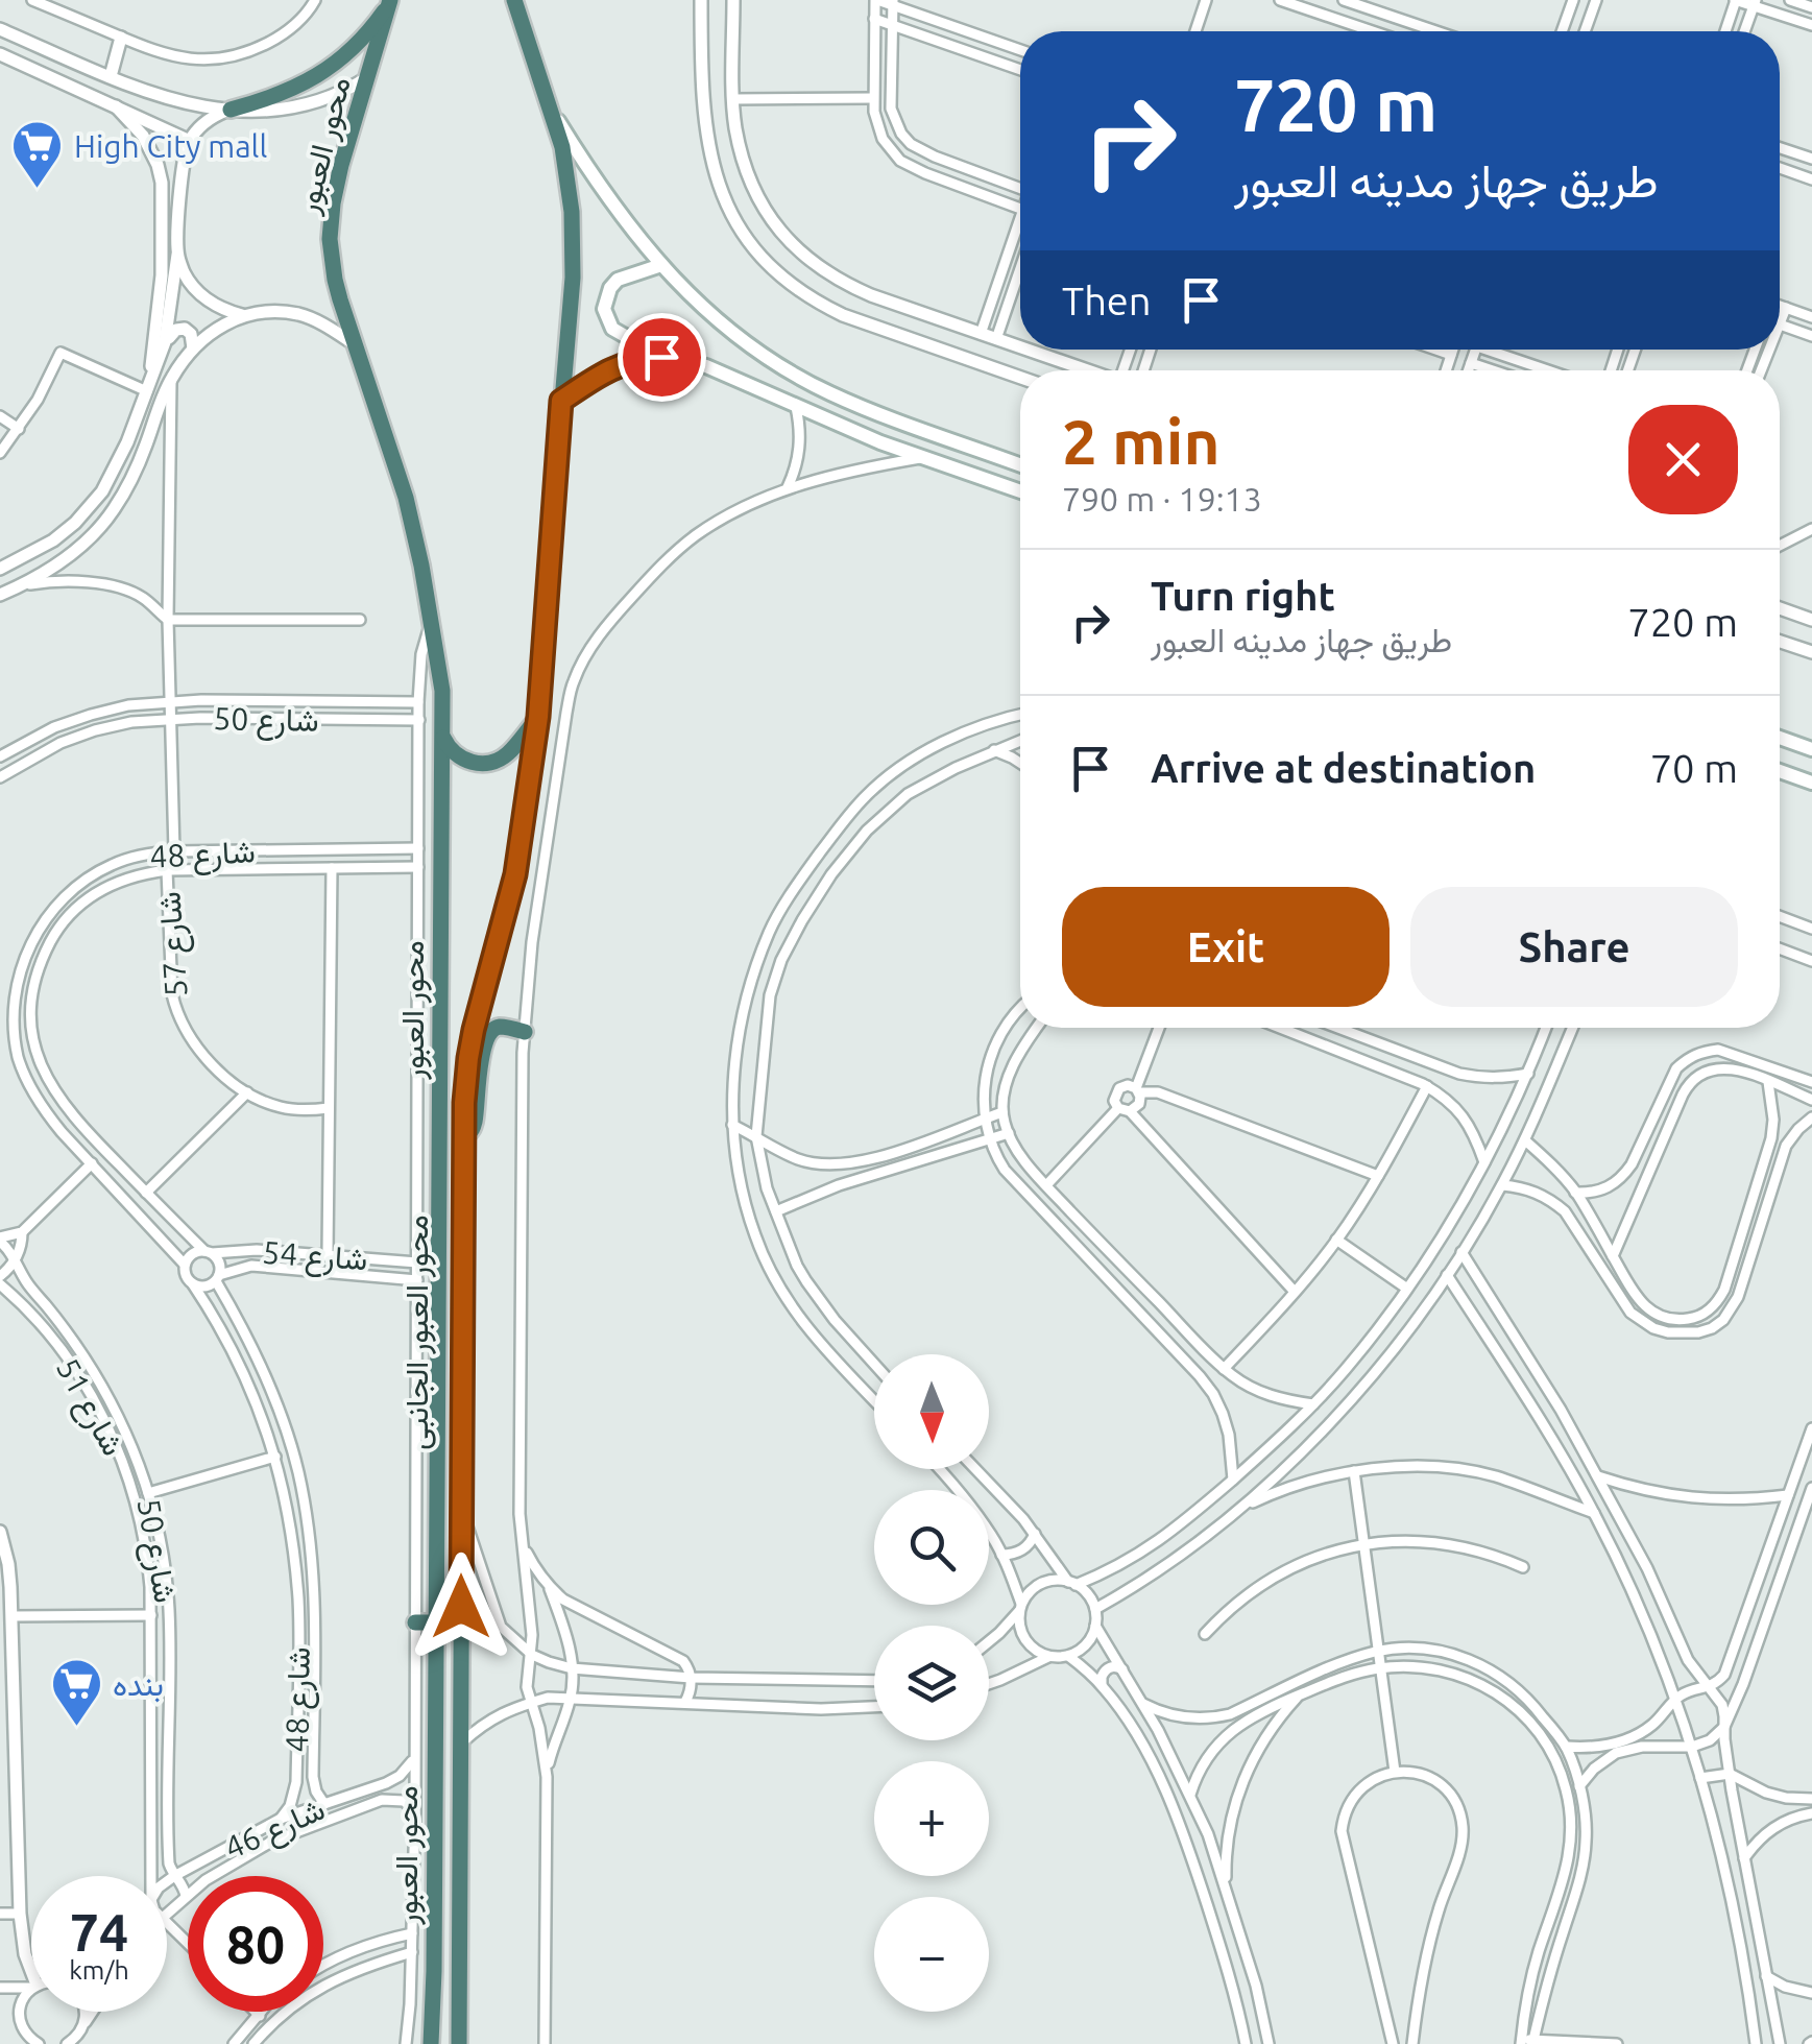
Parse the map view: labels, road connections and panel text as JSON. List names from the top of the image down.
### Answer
{
  "streets": {
    "highway": ["محور العبور"],
    "street": [
      "شارع 50",
      "شارع 48",
      "شارع 57",
      "شارع 54",
      "محور العبور الجانبى",
      "شارع 51",
      "شارع 46"
    ]
  },
  "crossings": [
    ["محور العبور", "محور العبور الجانبى"],
    ["شارع 50", "محور العبور الجانبى"],
    ["شارع 50", "شارع 46"],
    ["شارع 48", "شارع 57"],
    ["شارع 48", "شارع 54"],
    ["شارع 48", "محور العبور الجانبى"],
    ["شارع 48", "شارع 46"],
    ["شارع 54", "محور العبور الجانبى"],
    ["محور العبور الجانبى", "شارع 46"]
  ],
  "places": {
    "supermarket": ["High City mall", "بنده"]
  },
  "north": "bottom",
  "page": {
    "turn": ["720 m", "طريق جهاز مدينه العبور"],
    "then": "Then",
    "heading": ["2 min", "790 m · 19:13"],
    "list": [
      {
        "name": "Turn right",
        "note": "طريق جهاز مدينه العبور",
        "value": "720 m"
      },
      {
        "name": "Arrive at destination",
        "value": "70 m"
      }
    ],
    "buttons": ["Exit", "Share"],
    "map_buttons": ["+", "−"],
    "speed": "74 km/h",
    "limit": "80"
  }
}
